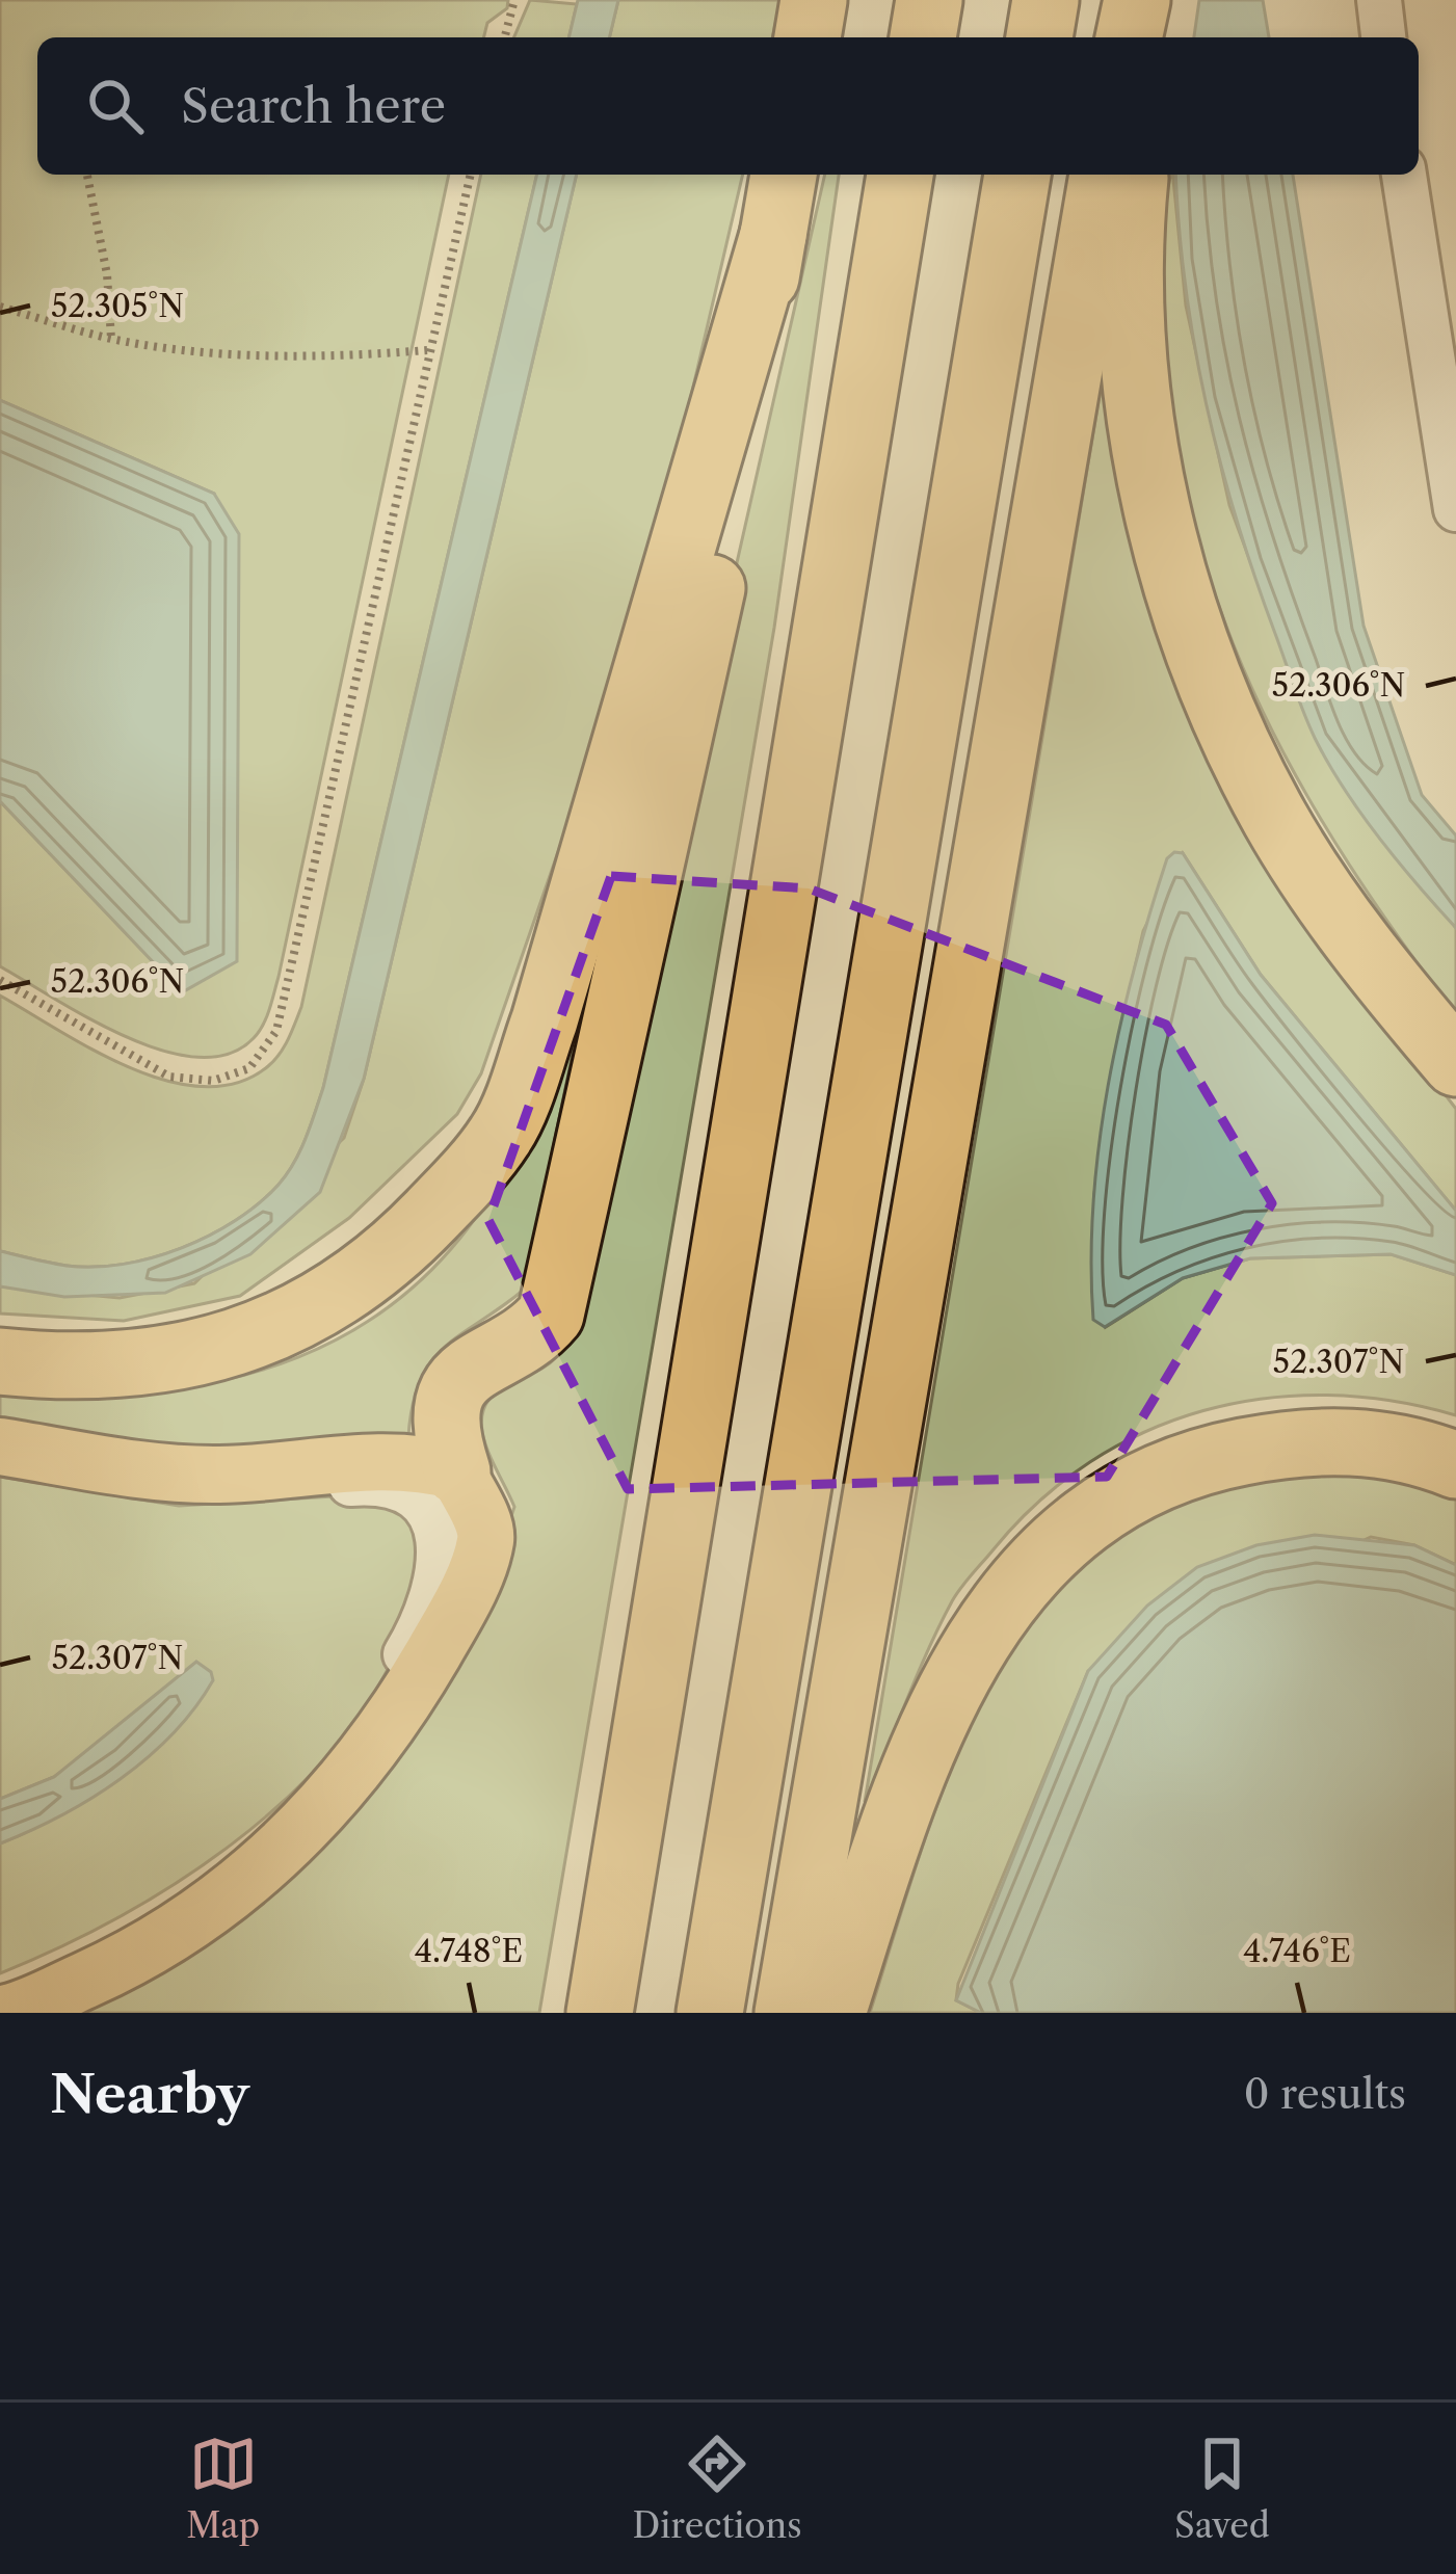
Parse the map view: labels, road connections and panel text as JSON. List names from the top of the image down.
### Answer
{
  "page": {
    "search": "Search here",
    "heading": ["Nearby", "0 results"],
    "nav": ["Map", "Directions", "Saved"]
  },
  "coordinates": [
    "52.305°N",
    "52.306°N",
    "52.307°N",
    "4.748°E",
    "4.746°E"
  ]
}
